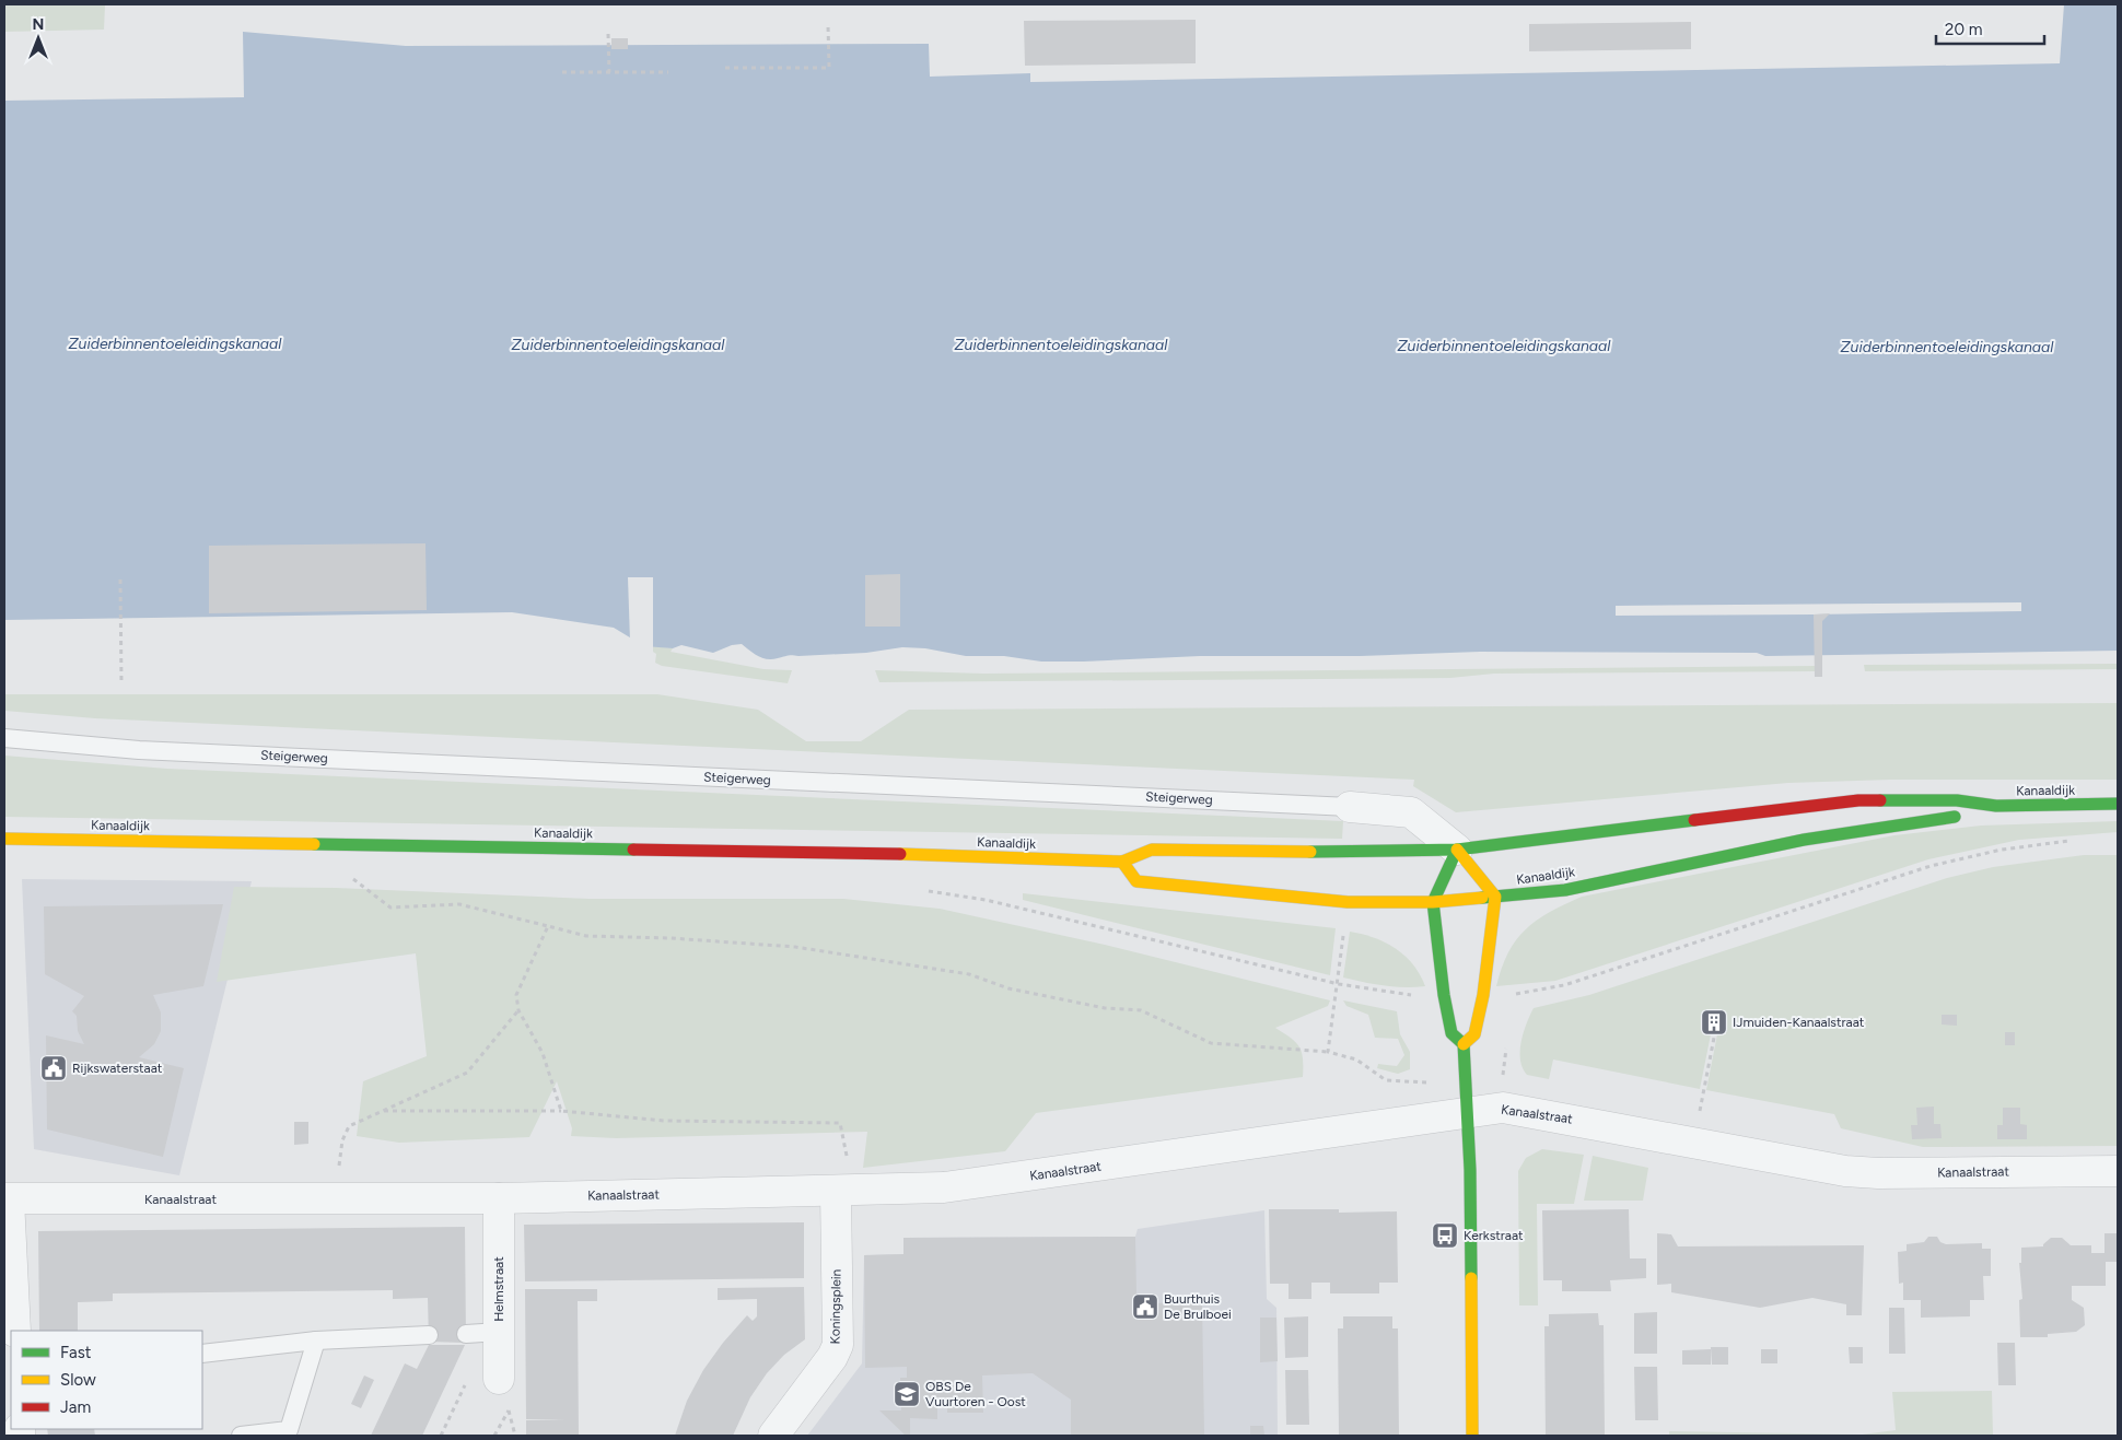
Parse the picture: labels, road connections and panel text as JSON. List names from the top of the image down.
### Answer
{
  "streets": {
    "street": [
      "Steigerweg",
      "Kanaaldijk",
      "Kanaalstraat",
      "Helmstraat",
      "Koningsplein"
    ]
  },
  "crossings": [
    ["Steigerweg", "Kanaaldijk"],
    ["Kanaalstraat", "Helmstraat"],
    ["Kanaalstraat", "Koningsplein"]
  ],
  "water": ["Zuiderbinnentoeleidingskanaal"],
  "places": {
    "building": ["IJmuiden-Kanaalstraat"],
    "public building": ["Rijkswaterstaat", "Buurthuis De Brulboei"],
    "bus stop": ["Kerkstraat"],
    "school or university": ["OBS De Vuurtoren - Oost"]
  },
  "legend": ["Fast", "Slow", "Jam"],
  "scale_bar": "20 m",
  "north": "top"
}
